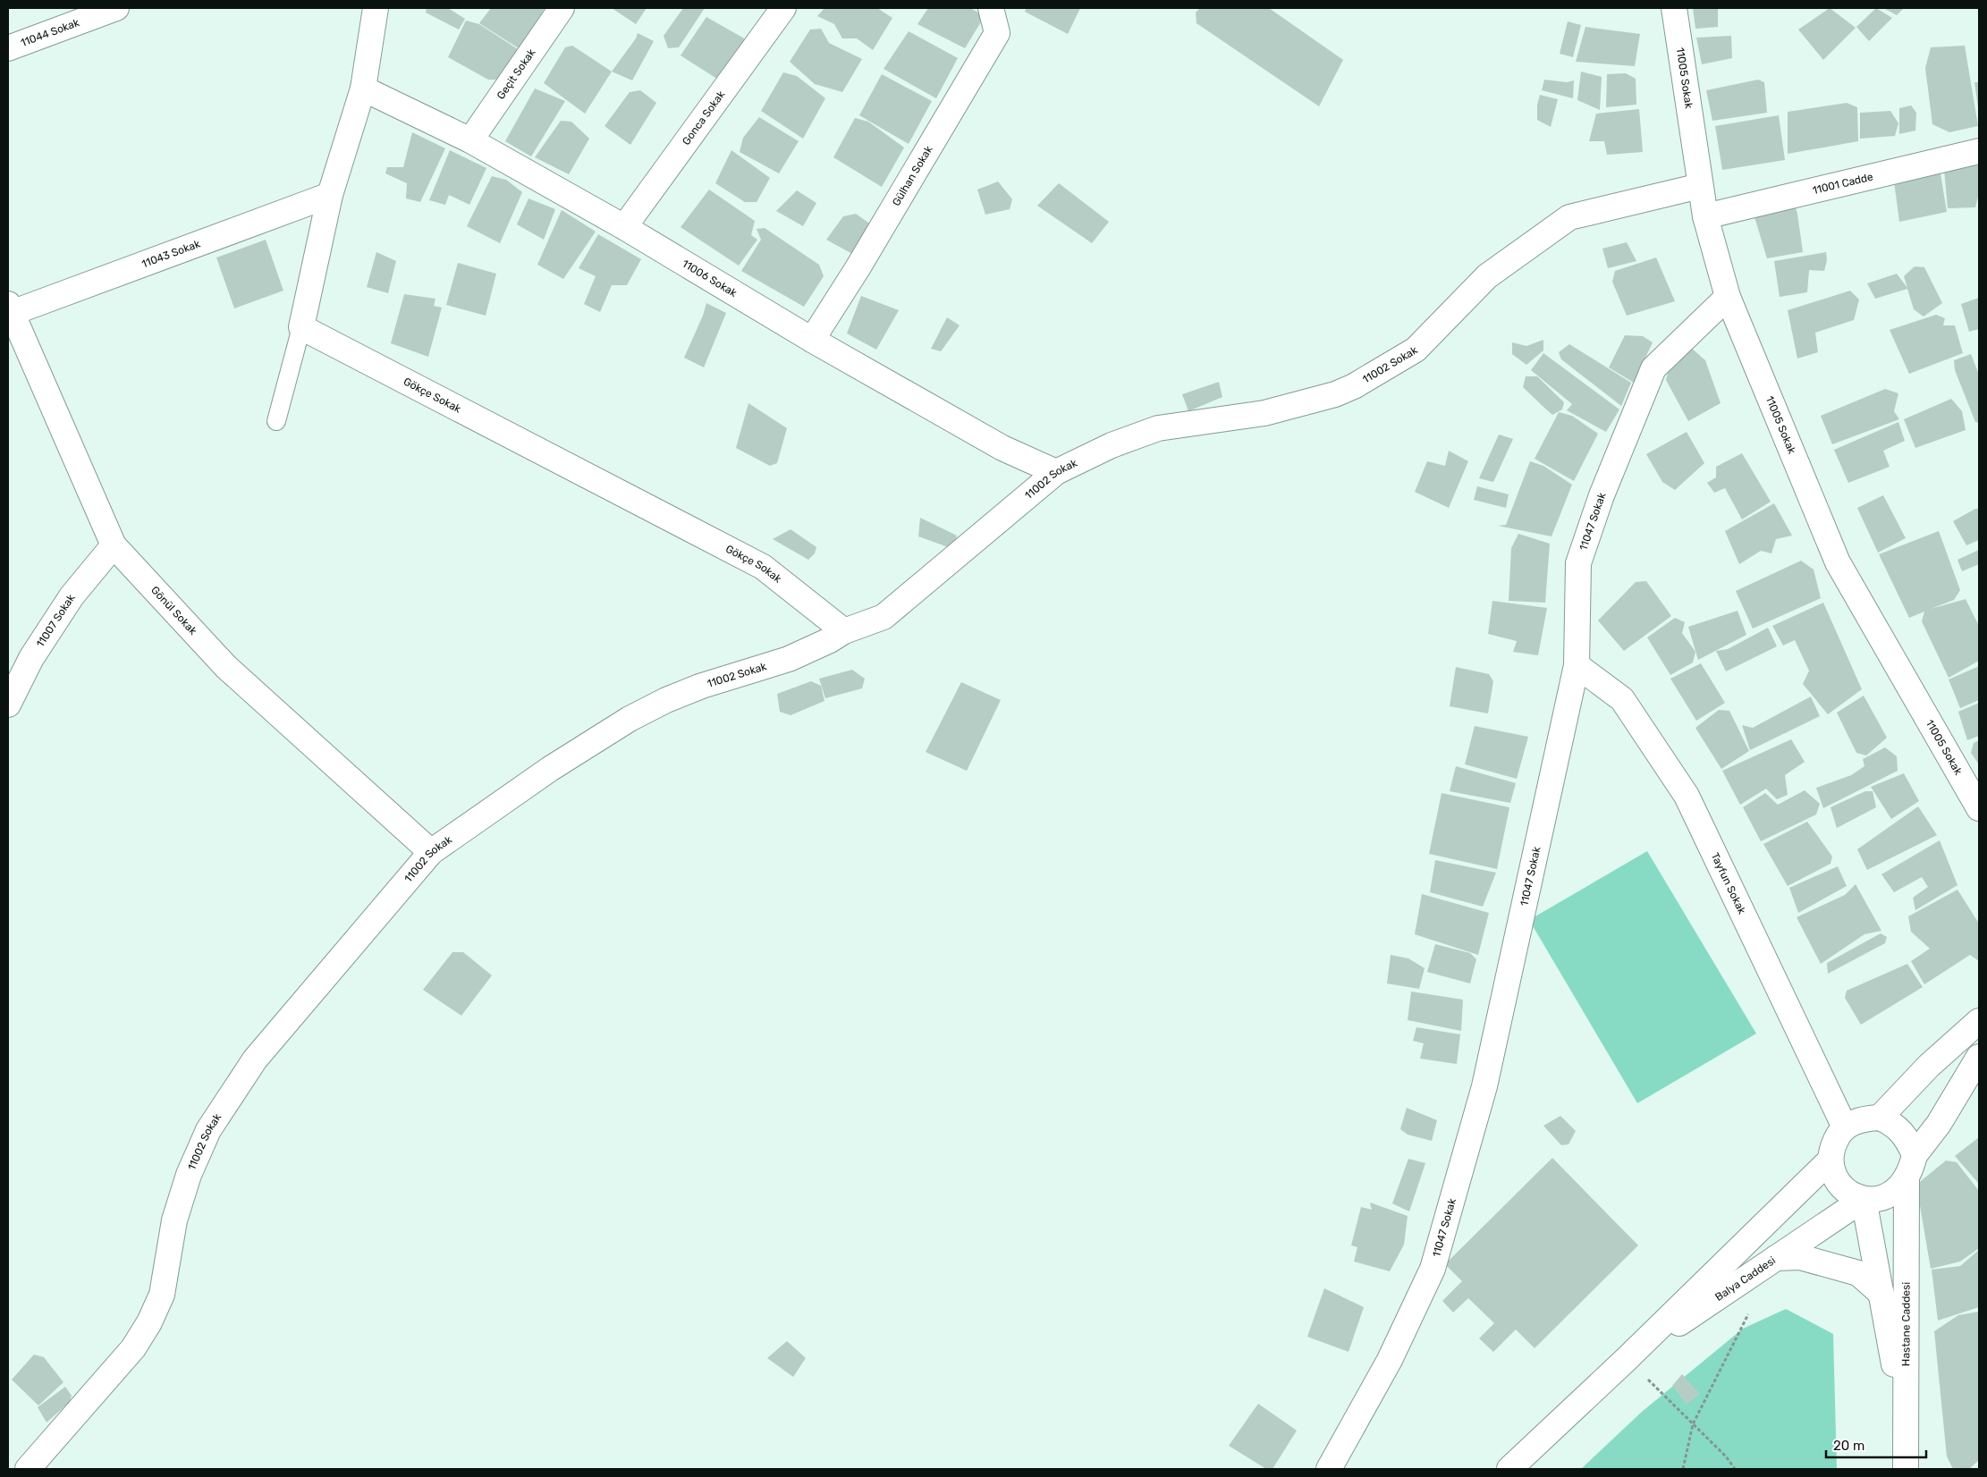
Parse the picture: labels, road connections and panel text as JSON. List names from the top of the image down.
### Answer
{
  "streets": {
    "street": [
      "11044 Sokak",
      "Geçit Sokak",
      "11005 Sokak",
      "Gonca Sokak",
      "Gülhan Sokak",
      "11001 Cadde",
      "11043 Sokak",
      "11006 Sokak",
      "11002 Sokak",
      "Gökçe Sokak",
      "11047 Sokak",
      "Gönül Sokak",
      "11007 Sokak",
      "Tayfun Sokak",
      "Balya Caddesi",
      "Hastane Caddesi"
    ]
  },
  "crossings": [
    ["Geçit Sokak", "11006 Sokak"],
    ["11005 Sokak", "11001 Cadde"],
    ["11005 Sokak", "11002 Sokak"],
    ["11005 Sokak", "11047 Sokak"],
    ["Gonca Sokak", "11006 Sokak"],
    ["Gülhan Sokak", "11006 Sokak"],
    ["11043 Sokak", "Gönül Sokak"],
    ["11006 Sokak", "11002 Sokak"],
    ["11002 Sokak", "Gökçe Sokak"],
    ["11002 Sokak", "Gönül Sokak"],
    ["11047 Sokak", "Tayfun Sokak"],
    ["Gönül Sokak", "11007 Sokak"],
    ["Tayfun Sokak", "Balya Caddesi"],
    ["Tayfun Sokak", "Hastane Caddesi"],
    ["Balya Caddesi", "Hastane Caddesi"]
  ],
  "scale_bar": "20 m"
}
